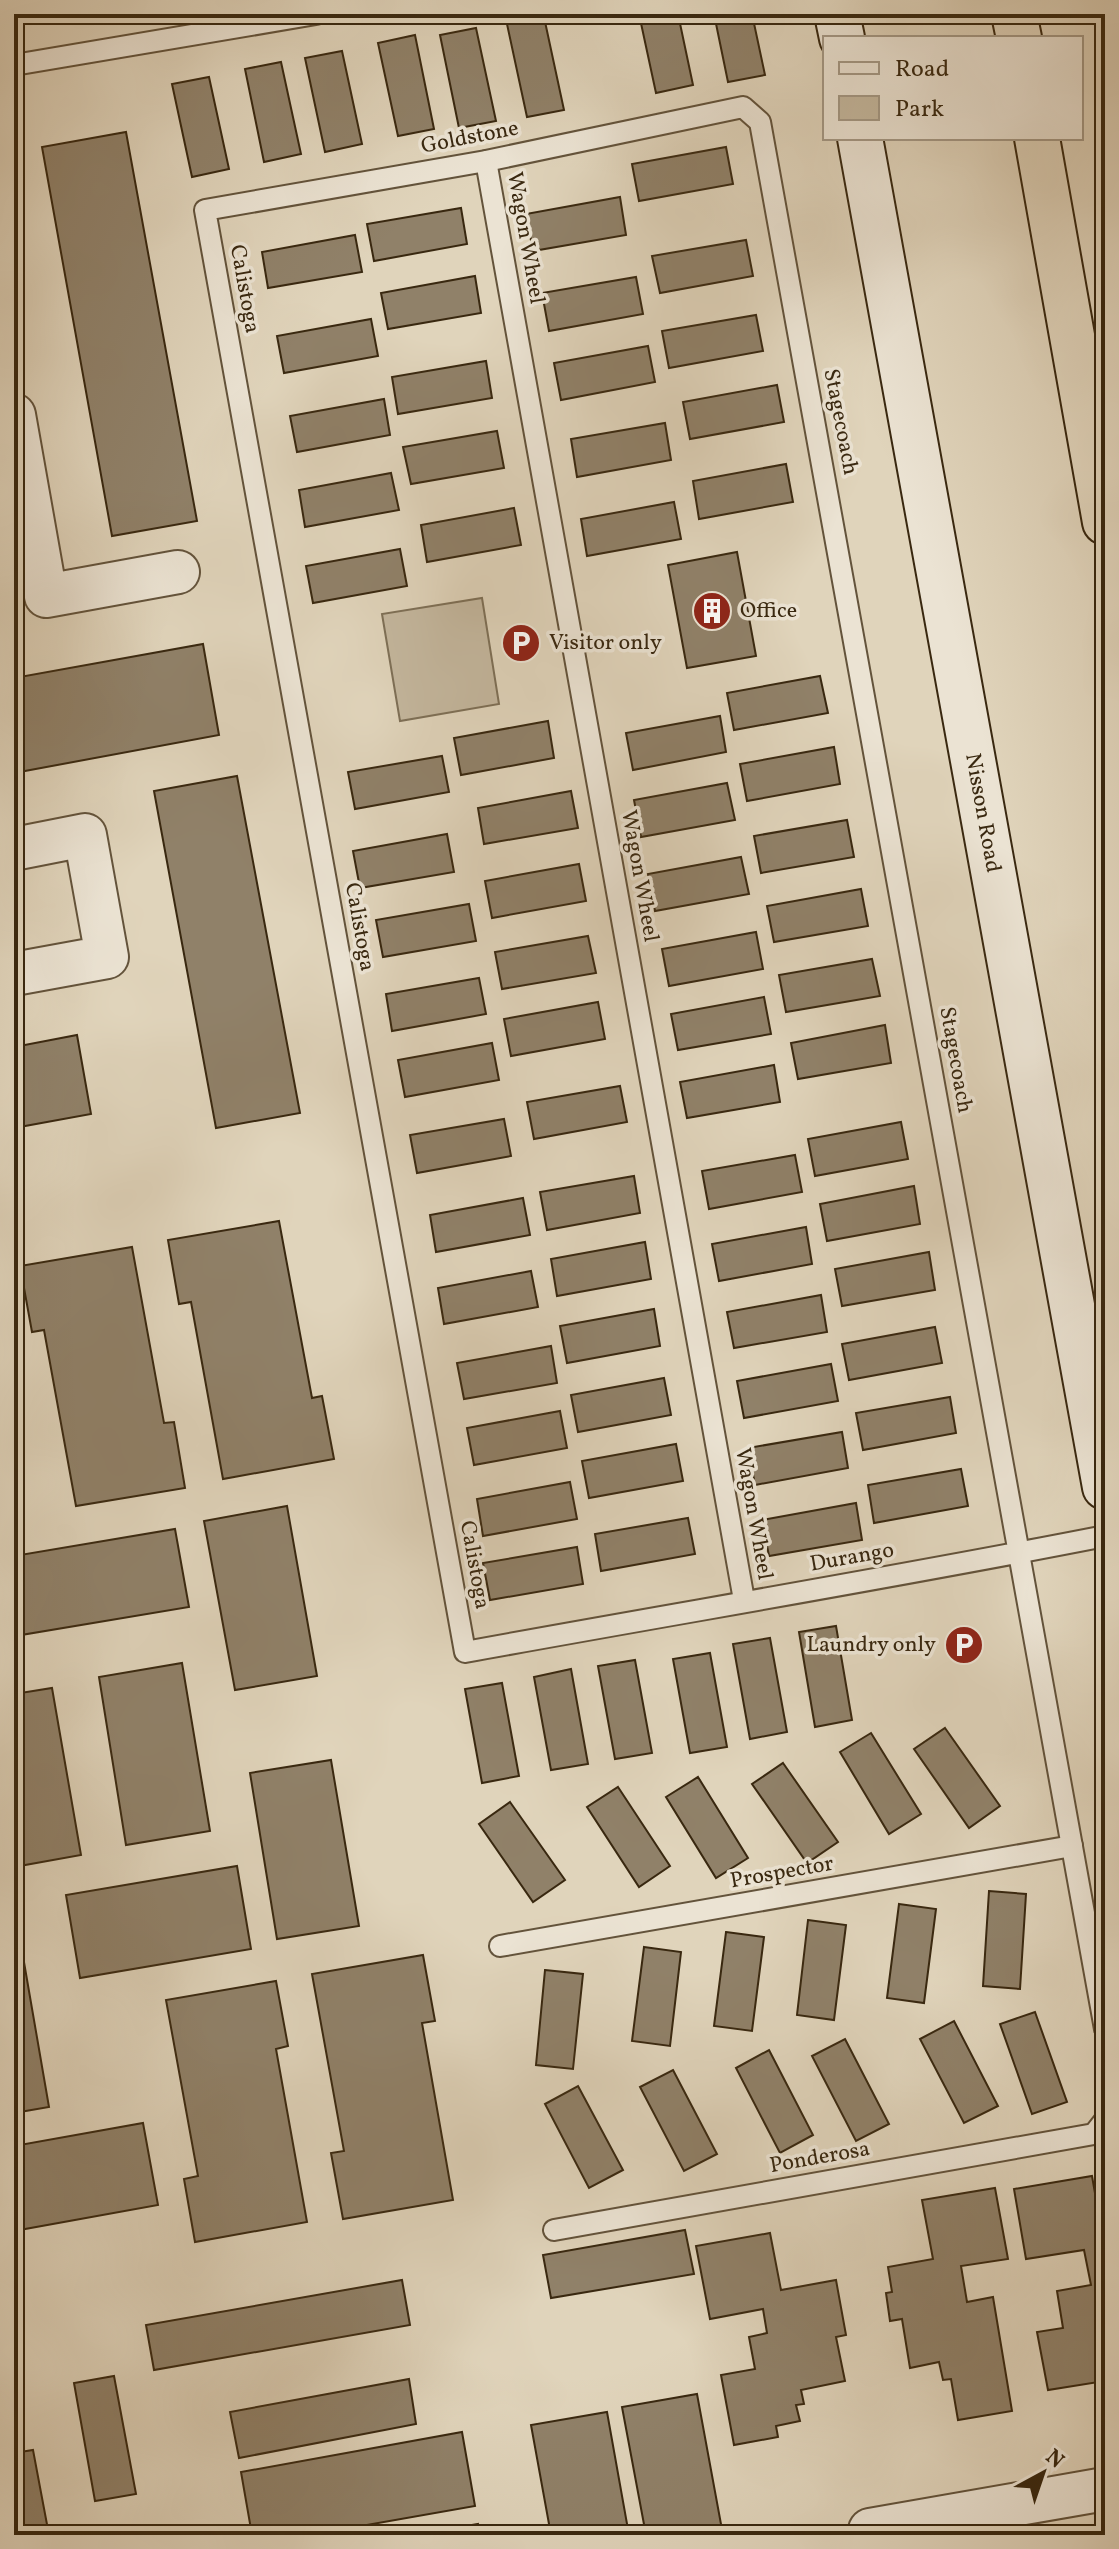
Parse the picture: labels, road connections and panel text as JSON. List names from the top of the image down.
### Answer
{
  "streets": {
    "street": ["Nisson Road"],
    "lane": [
      "Goldstone",
      "Wagon Wheel",
      "Calistoga",
      "Stagecoach",
      "Durango",
      "Prospector",
      "Ponderosa"
    ]
  },
  "crossings": [
    ["Goldstone", "Wagon Wheel"],
    ["Goldstone", "Calistoga"],
    ["Goldstone", "Stagecoach"],
    ["Wagon Wheel", "Durango"],
    ["Calistoga", "Durango"],
    ["Stagecoach", "Durango"],
    ["Stagecoach", "Prospector"]
  ],
  "places": {
    "building": ["Office"],
    "parking": ["Visitor only", "Laundry only"]
  },
  "legend": ["Road", "Park"],
  "north": "top right"
}
